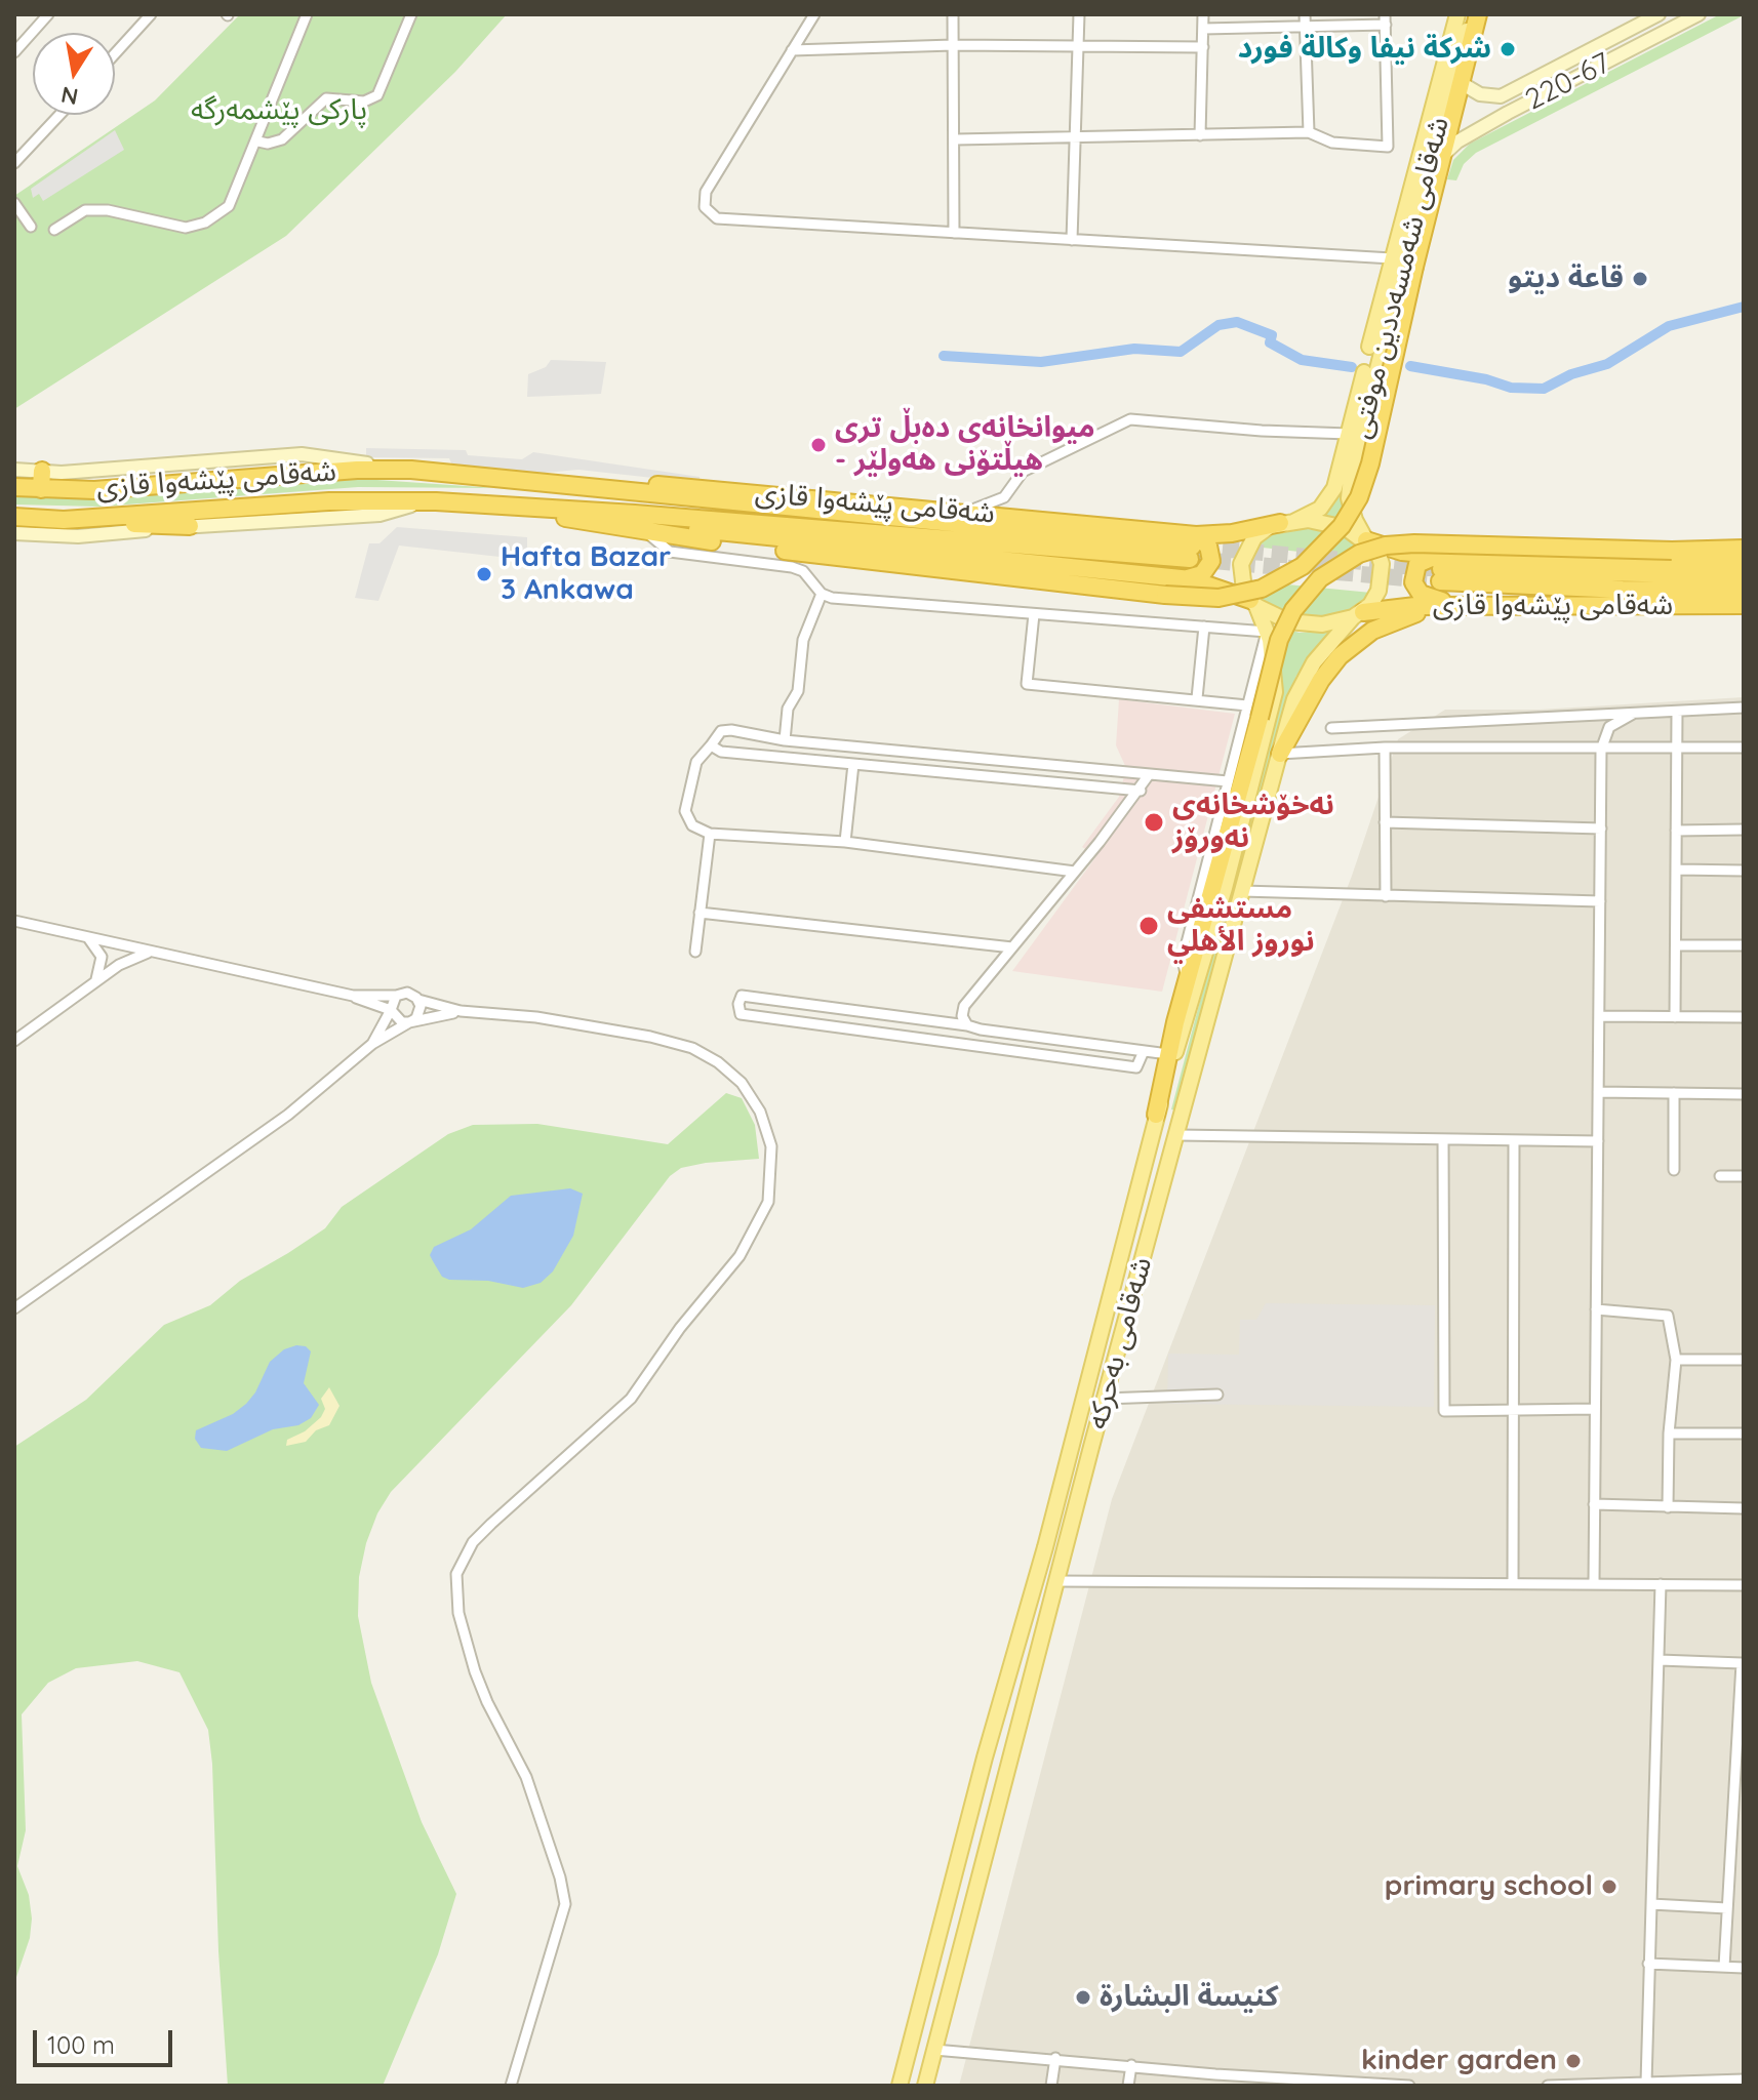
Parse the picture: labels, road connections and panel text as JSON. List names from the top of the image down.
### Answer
{
  "streets": {
    "highway": ["شەقامی پێشەوا قازی"],
    "main road": ["شەقامی شەمسەددین موفتی", "شەقامی بەحرکە"],
    "street": ["220-67"]
  },
  "crossings": [
    ["شەقامی شەمسەددین موفتی", "شەقامی پێشەوا قازی"],
    ["شەقامی شەمسەددین موفتی", "شەقامی بەحرکە"],
    ["شەقامی پێشەوا قازی", "شەقامی بەحرکە"]
  ],
  "parks": ["پارکی پێشمەرگە"],
  "places": [
    "شركة نيفا وكالة فورد",
    "قاعة ديتو",
    "میوانخانەی دەبڵ تری - هیڵتۆنی هەولێر",
    "Hafta Bazar 3 Ankawa",
    "نەخۆشخانەی نەورۆز",
    "مستشفى نوروز الأهلي",
    "primary school",
    "كنيسة البشارة",
    "kinder garden"
  ],
  "scale_bar": "100 m",
  "north": "bottom"
}
